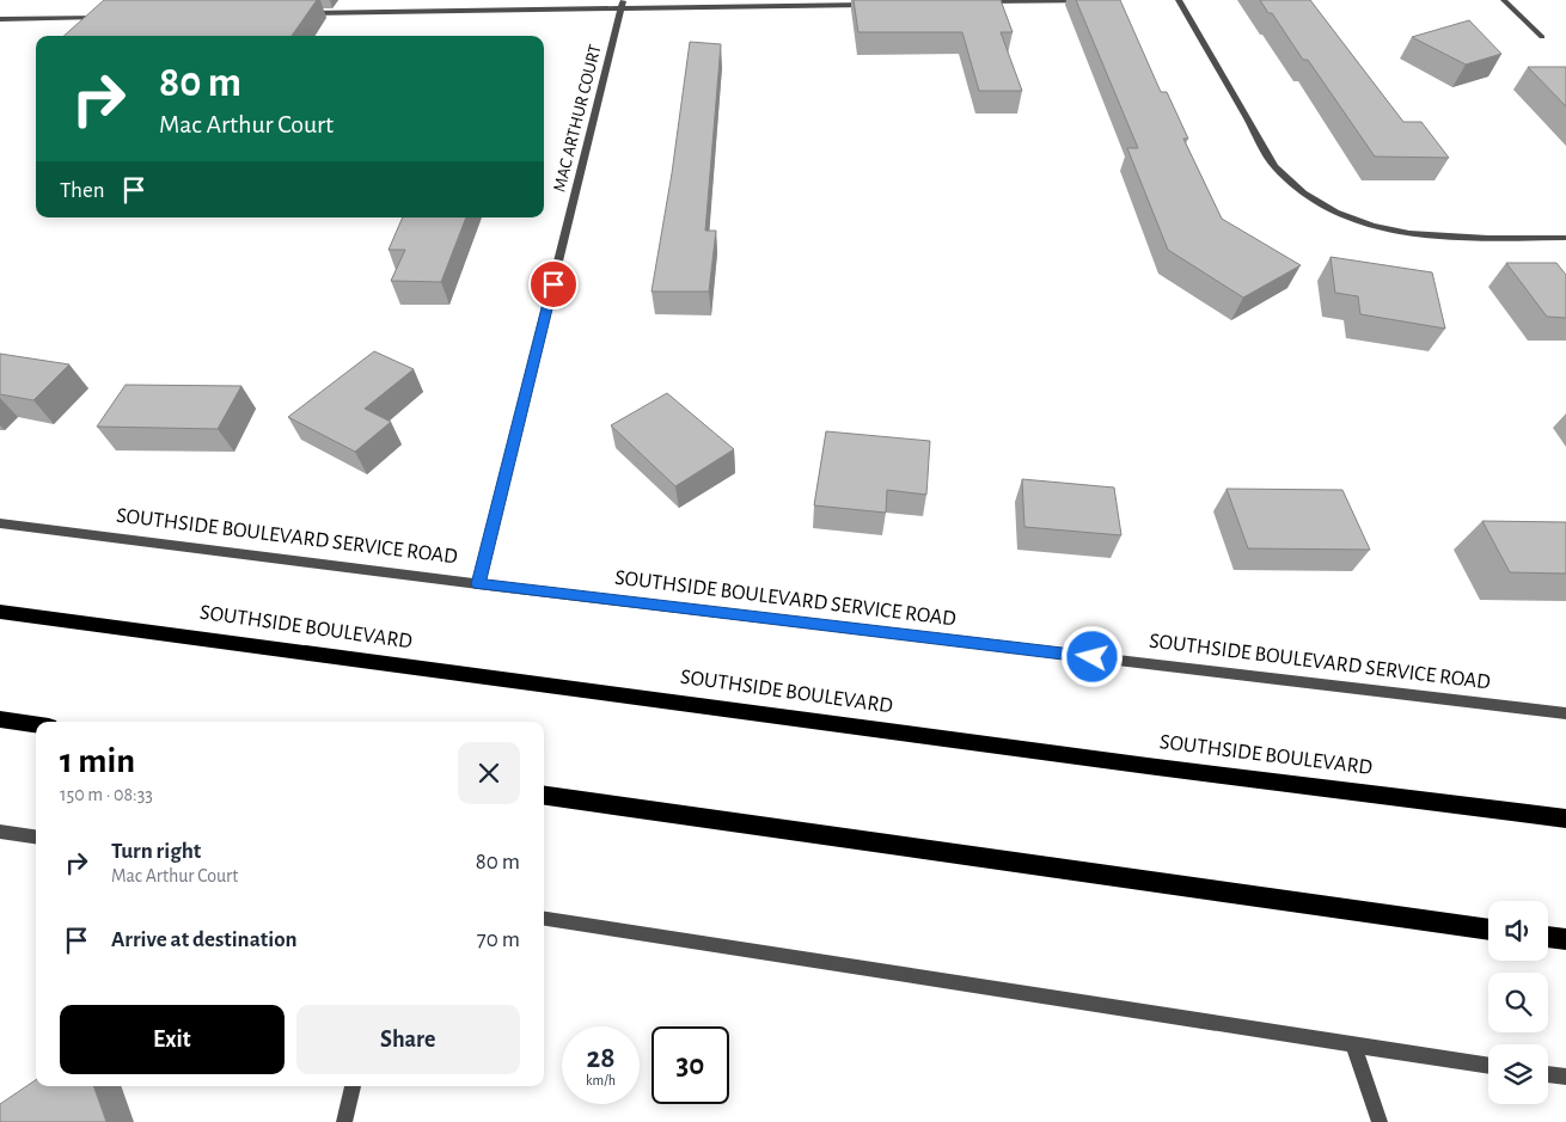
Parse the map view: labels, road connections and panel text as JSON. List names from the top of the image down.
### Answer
{
  "streets": {
    "highway": ["SOUTHSIDE BOULEVARD"],
    "street": ["MAC ARTHUR COURT", "SOUTHSIDE BOULEVARD SERVICE ROAD"]
  },
  "crossings": [
    ["MAC ARTHUR COURT", "SOUTHSIDE BOULEVARD SERVICE ROAD"]
  ],
  "page": {
    "turn": ["80 m", "Mac Arthur Court"],
    "then": "Then",
    "heading": ["1 min", "150 m · 08:33"],
    "list": [
      {
        "name": "Turn right",
        "note": "Mac Arthur Court",
        "value": "80 m"
      },
      {
        "name": "Arrive at destination",
        "value": "70 m"
      }
    ],
    "buttons": ["Exit", "Share"],
    "speed": "28 km/h",
    "limit": "30"
  }
}
